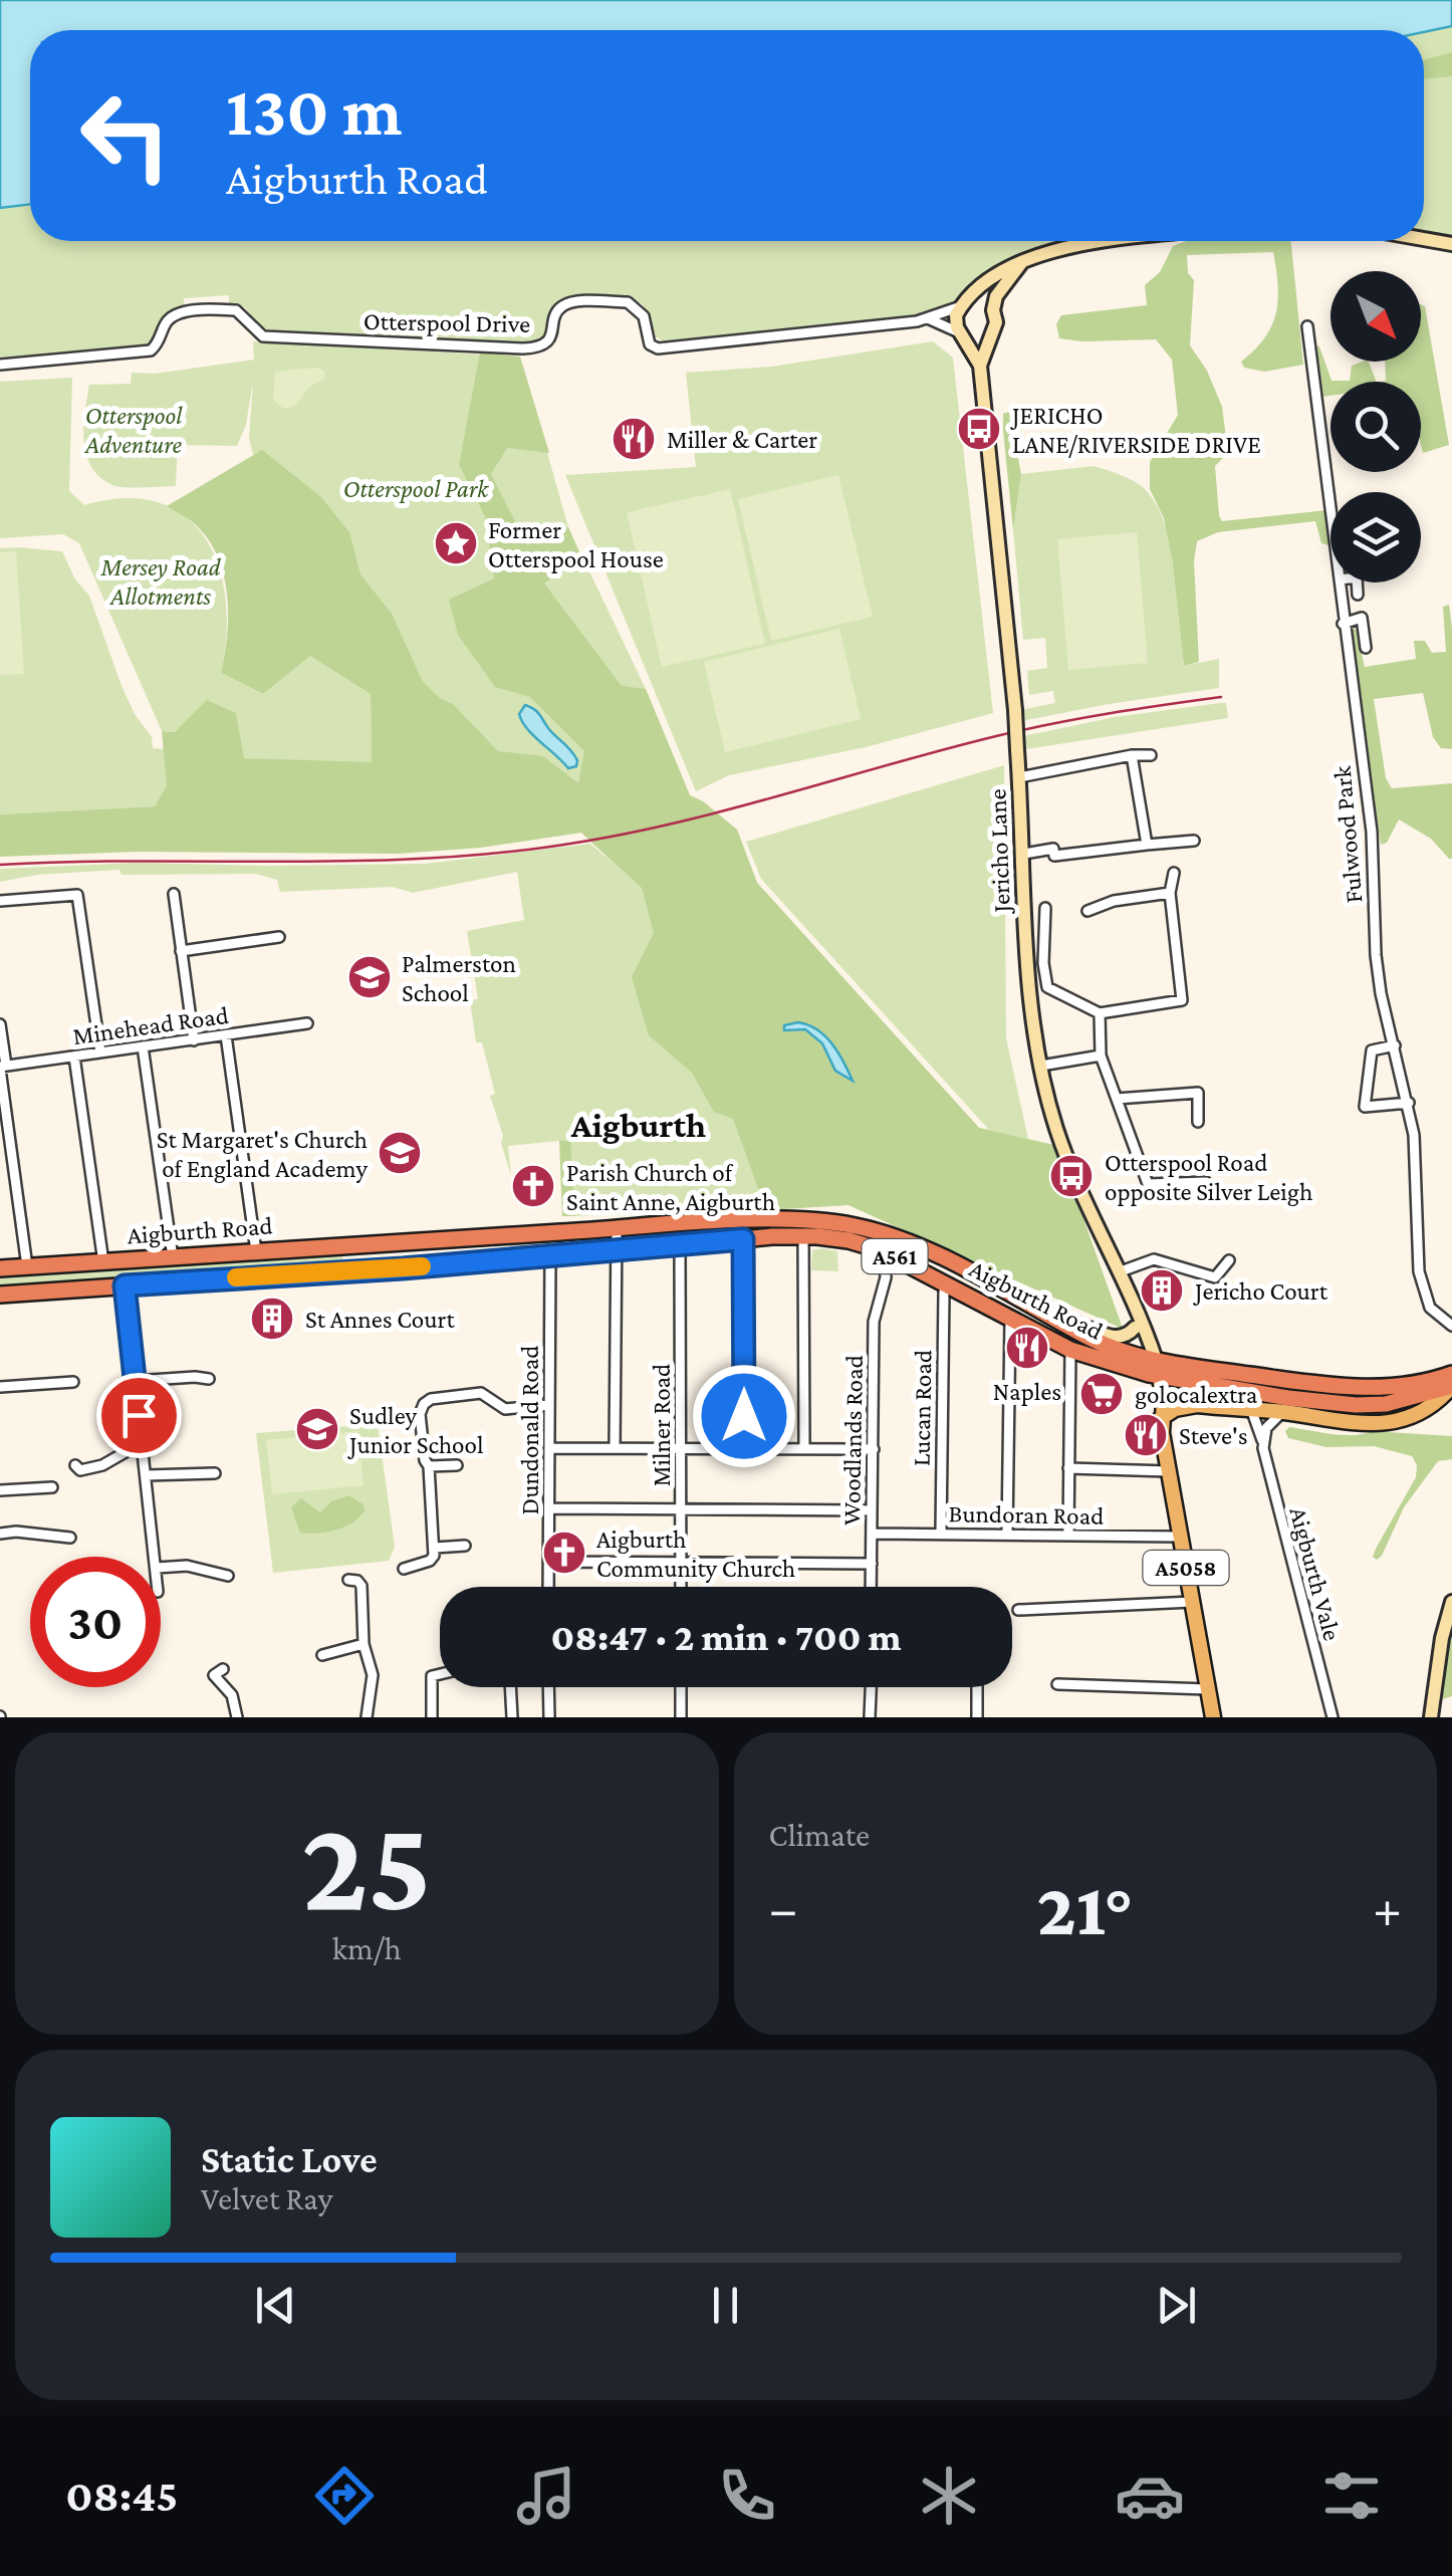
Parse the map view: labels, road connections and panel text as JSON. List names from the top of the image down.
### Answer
{
  "streets": {
    "highway": ["Aigburth Road", "A561"],
    "main road": ["A5058"],
    "street": [
      "Otterspool Drive",
      "Fulwood Park",
      "Jericho Lane",
      "Minehead Road",
      "Lucan Road",
      "Milner Road",
      "Dundonald Road",
      "Woodlands Road",
      "Bundoran Road",
      "Aigburth Vale"
    ]
  },
  "crossings": [
    ["Otterspool Drive", "Jericho Lane"],
    ["Jericho Lane", "Aigburth Road"],
    ["Jericho Lane", "A5058"],
    ["Aigburth Road", "Lucan Road"],
    ["Aigburth Road", "Milner Road"],
    ["Aigburth Road", "Dundonald Road"],
    ["Aigburth Road", "Woodlands Road"],
    ["Aigburth Road", "A5058"],
    ["Lucan Road", "Bundoran Road"],
    ["Woodlands Road", "Bundoran Road"],
    ["Bundoran Road", "A5058"]
  ],
  "districts": ["Aigburth"],
  "parks": ["Otterspool Adventure", "Otterspool Park", "Mersey Road Allotments"],
  "places": {
    "bus stop": ["JERICHO LANE/RIVERSIDE DRIVE", "Otterspool Road opposite Silver Leigh"],
    "restaurant": ["Miller & Carter", "Naples", "Steve's"],
    "place": ["Former Otterspool House"],
    "school or university": ["Palmerston School", "St Margaret's Church of England Academy", "Sudley Junior School"],
    "church": ["Parish Church of Saint Anne, Aigburth", "Aigburth Community Church"],
    "building": ["Jericho Court", "St Annes Court"],
    "supermarket": ["golocalextra"]
  },
  "north": "bottom right",
  "page": {
    "turn": ["130 m", "Aigburth Road"],
    "limit": "30",
    "trip": "08:47 · 2 min · 700 m",
    "tile": [
      ["25", "km/h"],
      "Climate"
    ],
    "heat": ["−", "21°", "+"],
    "song": ["Static Love", "Velvet Ray"],
    "tabs": "08:45"
  }
}
